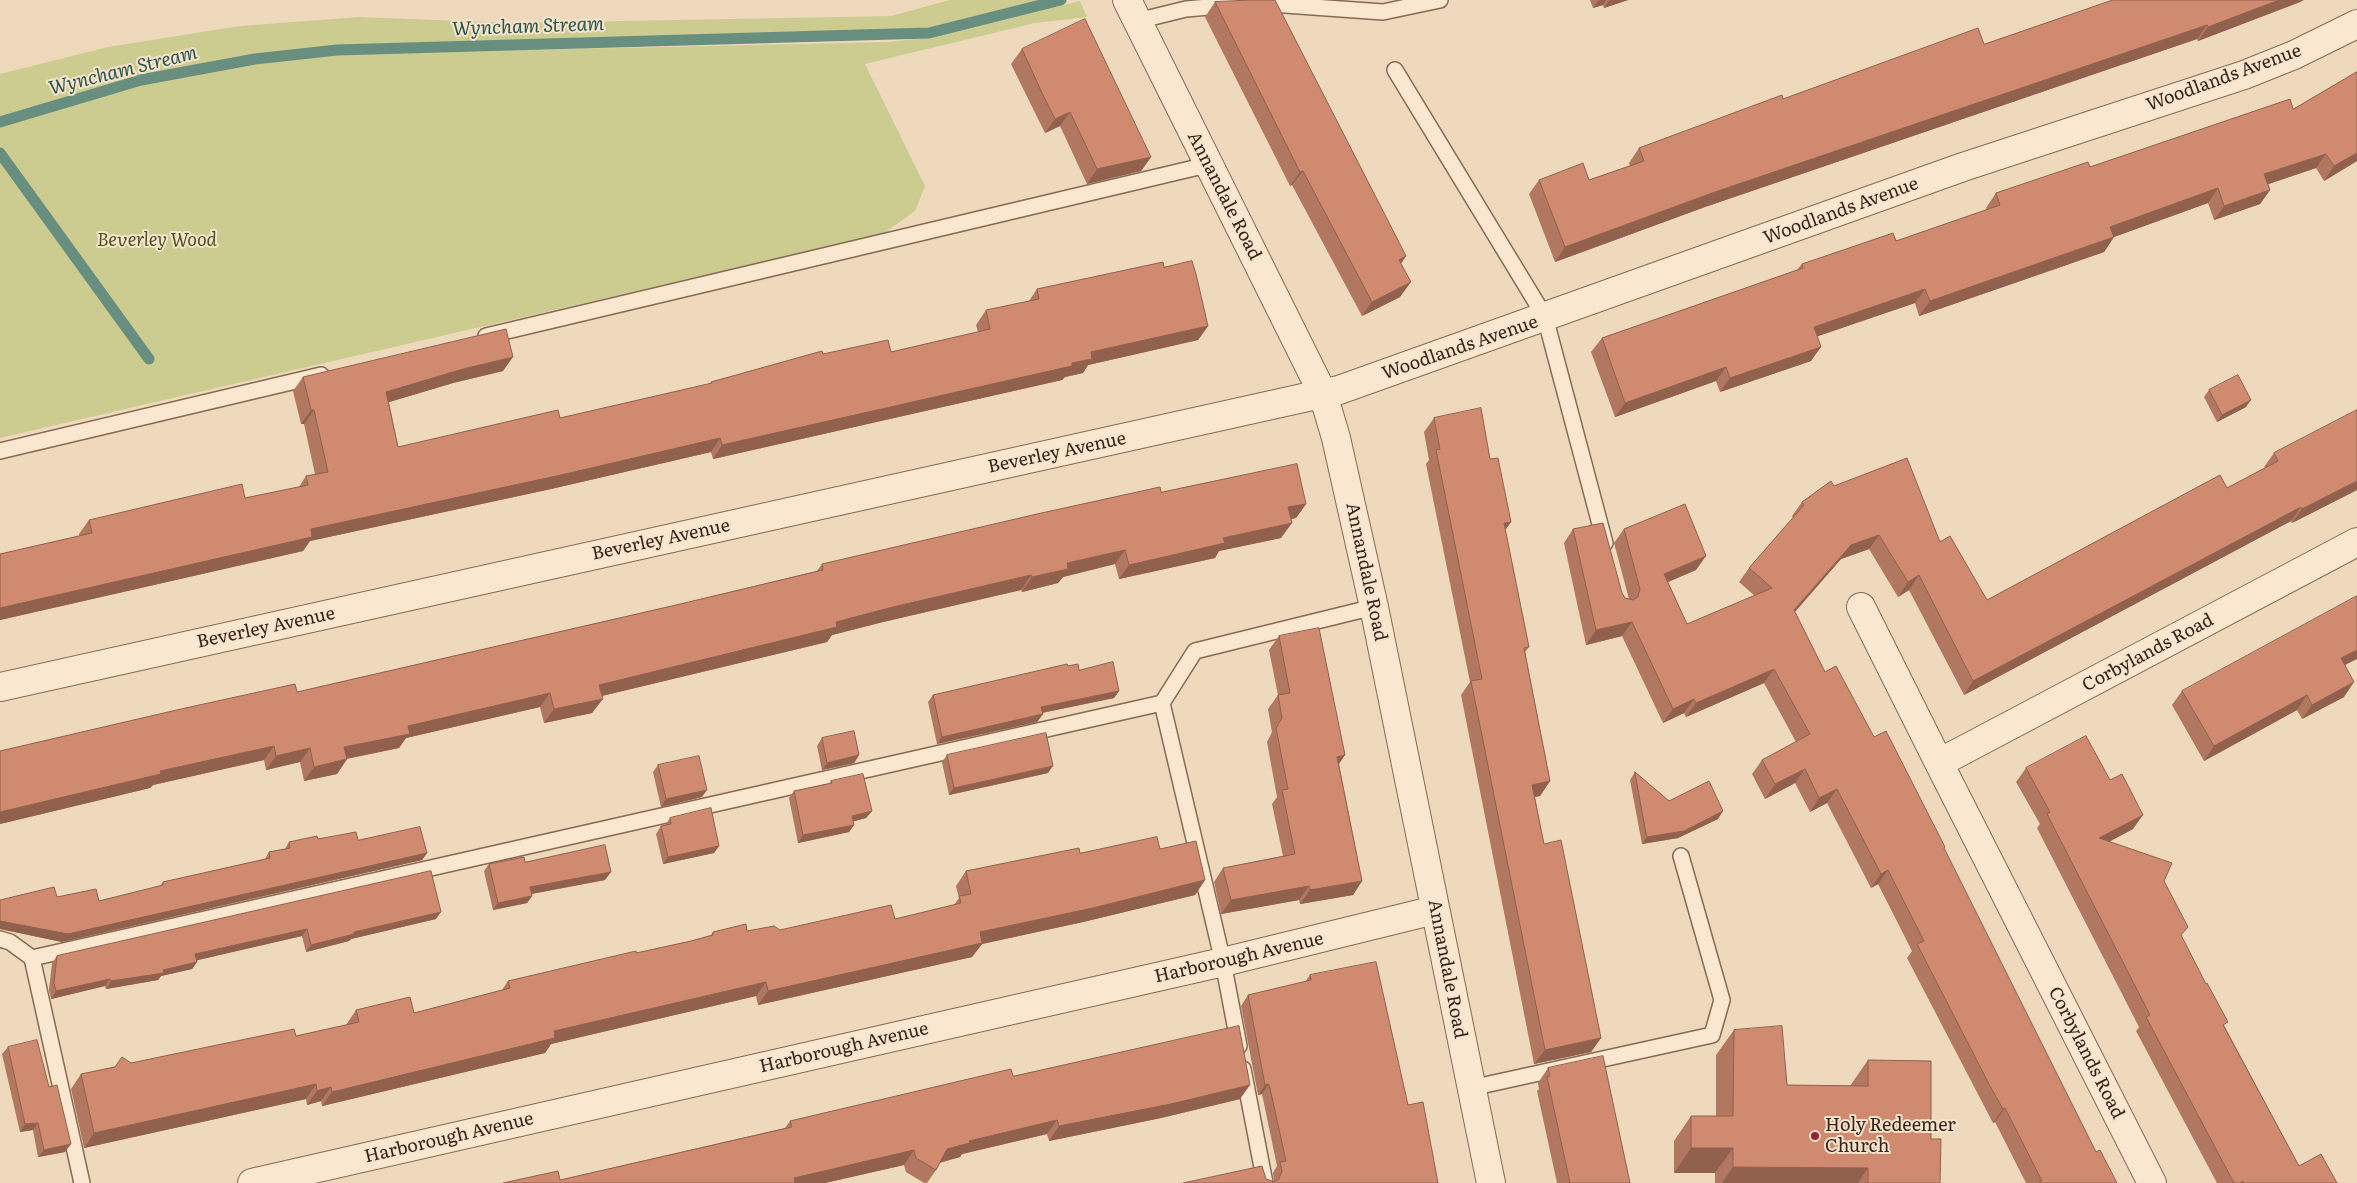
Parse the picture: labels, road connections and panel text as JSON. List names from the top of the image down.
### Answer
{
  "streets": {
    "street": [
      "Woodlands Avenue",
      "Annandale Road",
      "Beverley Avenue",
      "Corbylands Road",
      "Harborough Avenue"
    ]
  },
  "crossings": [
    ["Woodlands Avenue", "Annandale Road"],
    ["Woodlands Avenue", "Beverley Avenue"],
    ["Annandale Road", "Beverley Avenue"],
    ["Annandale Road", "Harborough Avenue"]
  ],
  "water": ["Wyncham Stream"],
  "parks": ["Beverley Wood"],
  "places": ["Holy Redeemer Church"]
}
